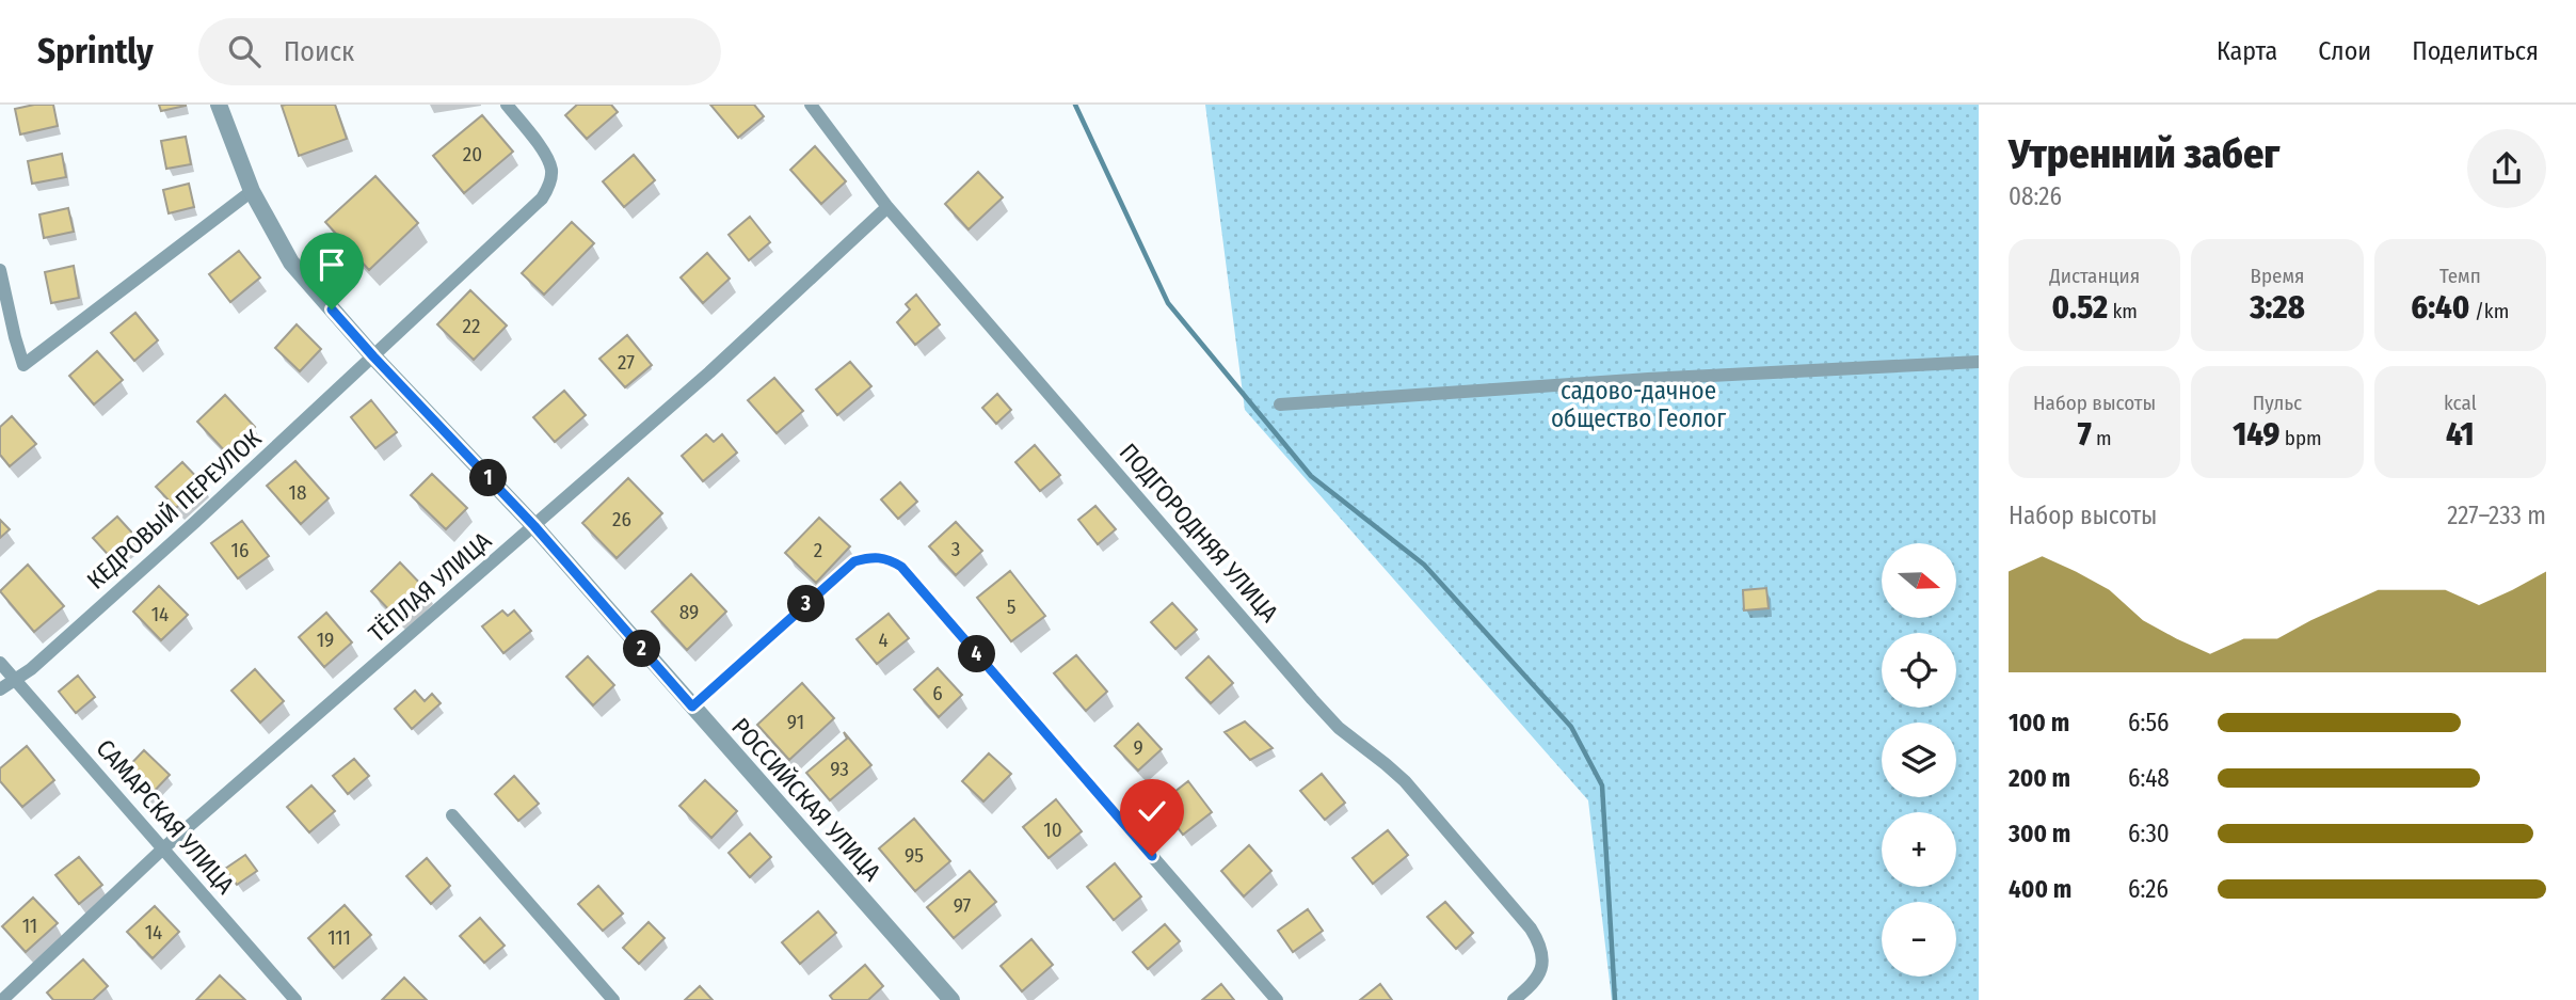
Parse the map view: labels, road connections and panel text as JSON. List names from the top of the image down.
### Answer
{
  "streets": {
    "street": [
      "КЕДРОВЫЙ ПЕРЕУЛОК",
      "ПОДГОРОДНЯЯ УЛИЦА",
      "ТЁПЛАЯ УЛИЦА",
      "РОССИЙСКАЯ УЛИЦА",
      "САМАРСКАЯ УЛИЦА"
    ]
  },
  "crossings": [
    ["КЕДРОВЫЙ ПЕРЕУЛОК", "РОССИЙСКАЯ УЛИЦА"],
    ["КЕДРОВЫЙ ПЕРЕУЛОК", "САМАРСКАЯ УЛИЦА"],
    ["ПОДГОРОДНЯЯ УЛИЦА", "ТЁПЛАЯ УЛИЦА"],
    ["ТЁПЛАЯ УЛИЦА", "РОССИЙСКАЯ УЛИЦА"],
    ["ТЁПЛАЯ УЛИЦА", "САМАРСКАЯ УЛИЦА"]
  ],
  "parks": ["садово-дачное общество Геолог"],
  "house_numbers": [
    "20",
    "22",
    "27",
    "18",
    "26",
    "3",
    "16",
    "2",
    "5",
    "89",
    "14",
    "19",
    "4",
    "6",
    "91",
    "9",
    "93",
    "10",
    "95",
    "97",
    "11",
    "14",
    "111"
  ],
  "north": "right",
  "page": {
    "header": "Sprintly",
    "search": "Поиск",
    "nav": ["Карта", "Слои", "Поделиться"],
    "heading": ["Утренний забег", "08:26"],
    "stats": [
      ["Дистанция", "0.52 km"],
      ["Время", "3:28"],
      ["Темп", "6:40 /km"],
      ["Набор высоты", "7 m"],
      ["Пульс", "149 bpm"],
      ["kcal", "41"]
    ],
    "pins": [
      "1",
      "3",
      "2",
      "4"
    ],
    "chart": ["Набор высоты", "227–233 m"],
    "map_buttons": ["+", "−"],
    "list": [
      {
        "name": "100 m",
        "note": "6:56"
      },
      {
        "name": "200 m",
        "note": "6:48"
      },
      {
        "name": "300 m",
        "note": "6:30"
      },
      {
        "name": "400 m",
        "note": "6:26"
      }
    ]
  }
}
